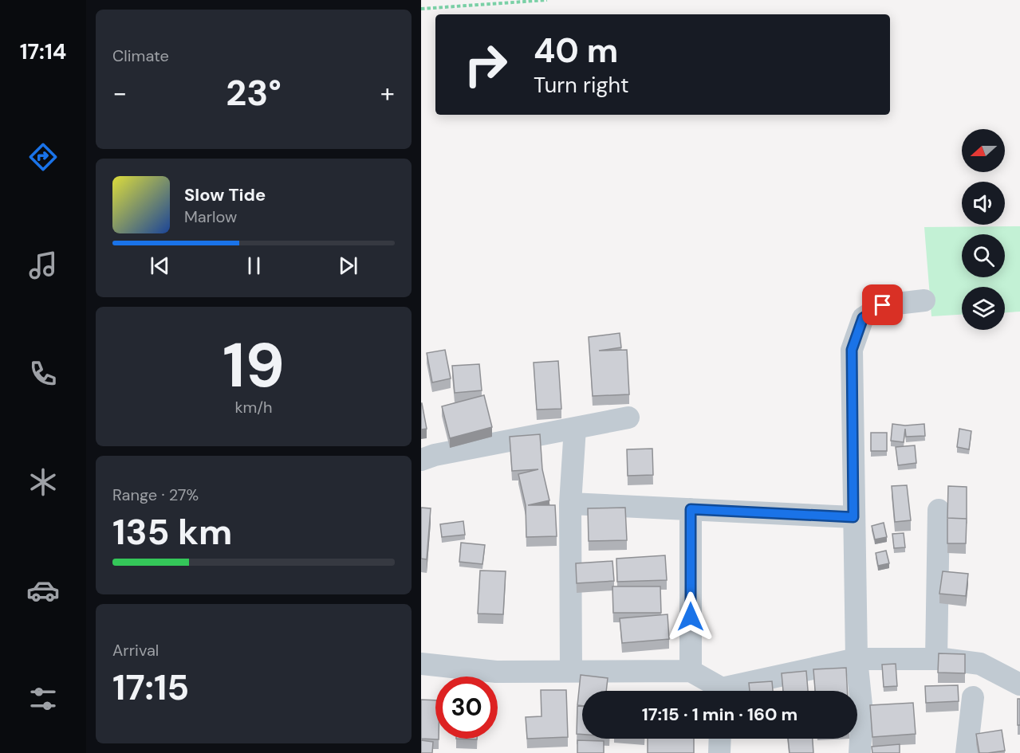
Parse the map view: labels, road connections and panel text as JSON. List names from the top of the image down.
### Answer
{
  "north": "left",
  "page": {
    "tabs": "17:14",
    "tile": [
      "Climate",
      ["19", "km/h"],
      ["Range · 27%", "135 km"],
      ["Arrival", "17:15"]
    ],
    "turn": ["40 m", "Turn right"],
    "heat": ["−", "23°", "+"],
    "song": ["Slow Tide", "Marlow"],
    "limit": "30",
    "trip": "17:15 · 1 min · 160 m"
  }
}
